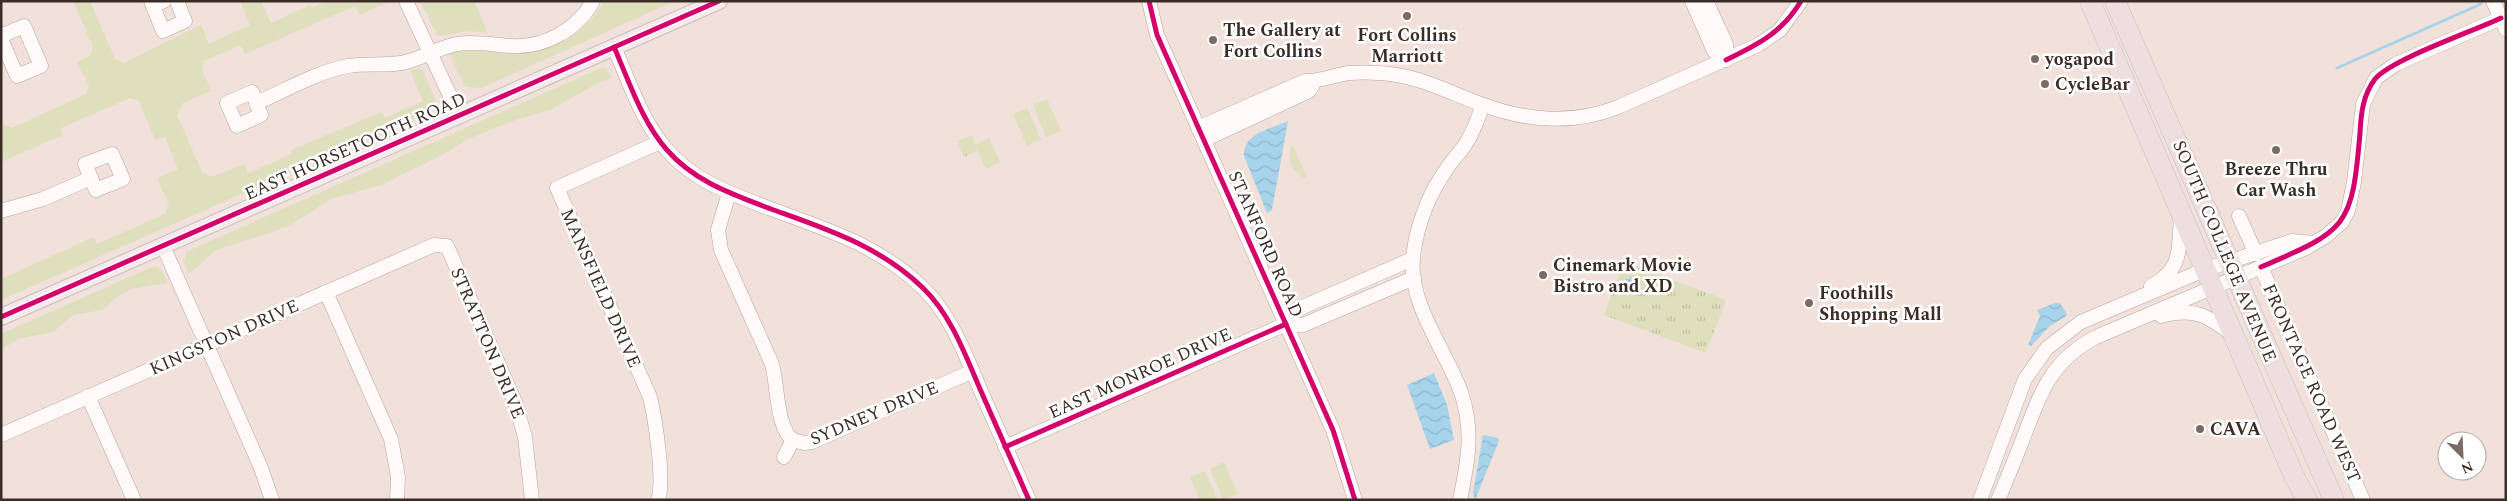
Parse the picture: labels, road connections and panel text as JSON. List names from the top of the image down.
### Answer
{
  "streets": {
    "highway": ["SOUTH COLLEGE AVENUE"],
    "main road": ["EAST HORSETOOTH ROAD"],
    "street": [
      "STANFORD ROAD",
      "MANSFIELD DRIVE",
      "KINGSTON DRIVE",
      "STRATTON DRIVE",
      "EAST MONROE DRIVE",
      "FRONTAGE ROAD WEST",
      "SYDNEY DRIVE"
    ]
  },
  "crossings": [
    ["STANFORD ROAD", "EAST MONROE DRIVE"],
    ["KINGSTON DRIVE", "STRATTON DRIVE"]
  ],
  "places": [
    "Fort Collins Marriott",
    "The Gallery at Fort Collins",
    "yogapod",
    "CycleBar",
    "Breeze Thru Car Wash",
    "Cinemark Movie Bistro and XD",
    "Foothills Shopping Mall",
    "CAVA"
  ],
  "north": "bottom right"
}
